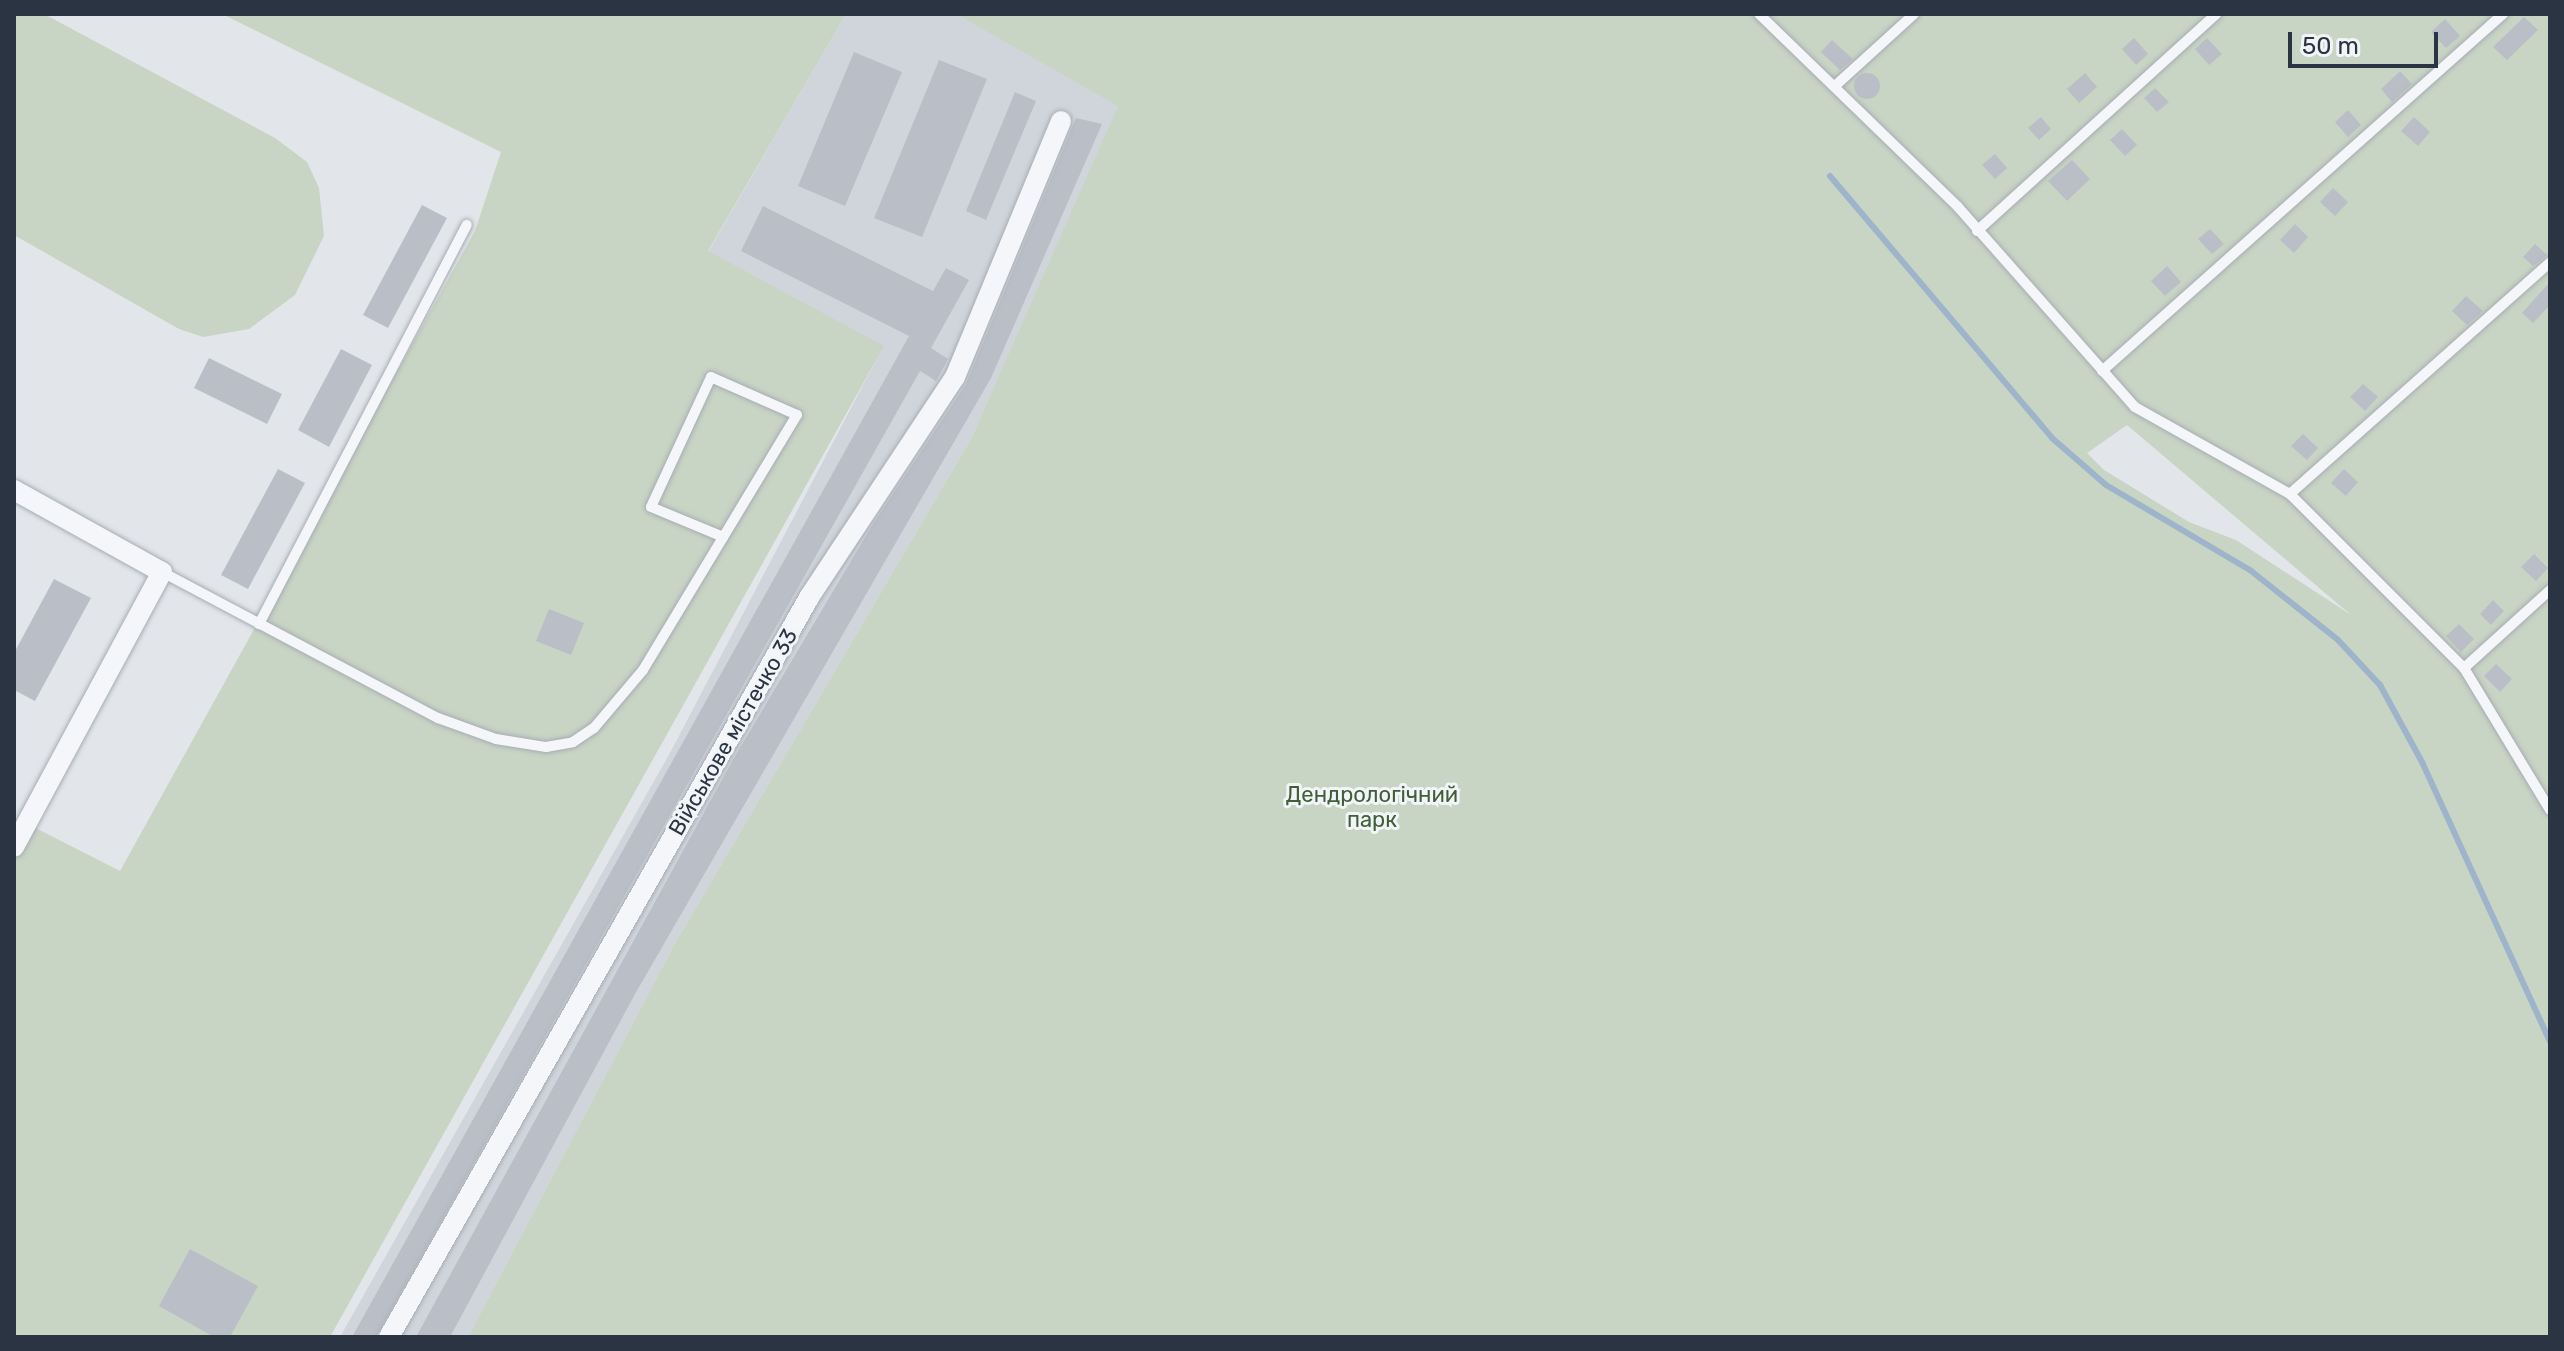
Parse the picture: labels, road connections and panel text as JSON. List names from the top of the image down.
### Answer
{
  "streets": {
    "street": ["Військове містечко 33"]
  },
  "parks": ["Дендрологічний парк"],
  "scale_bar": "50 m"
}
